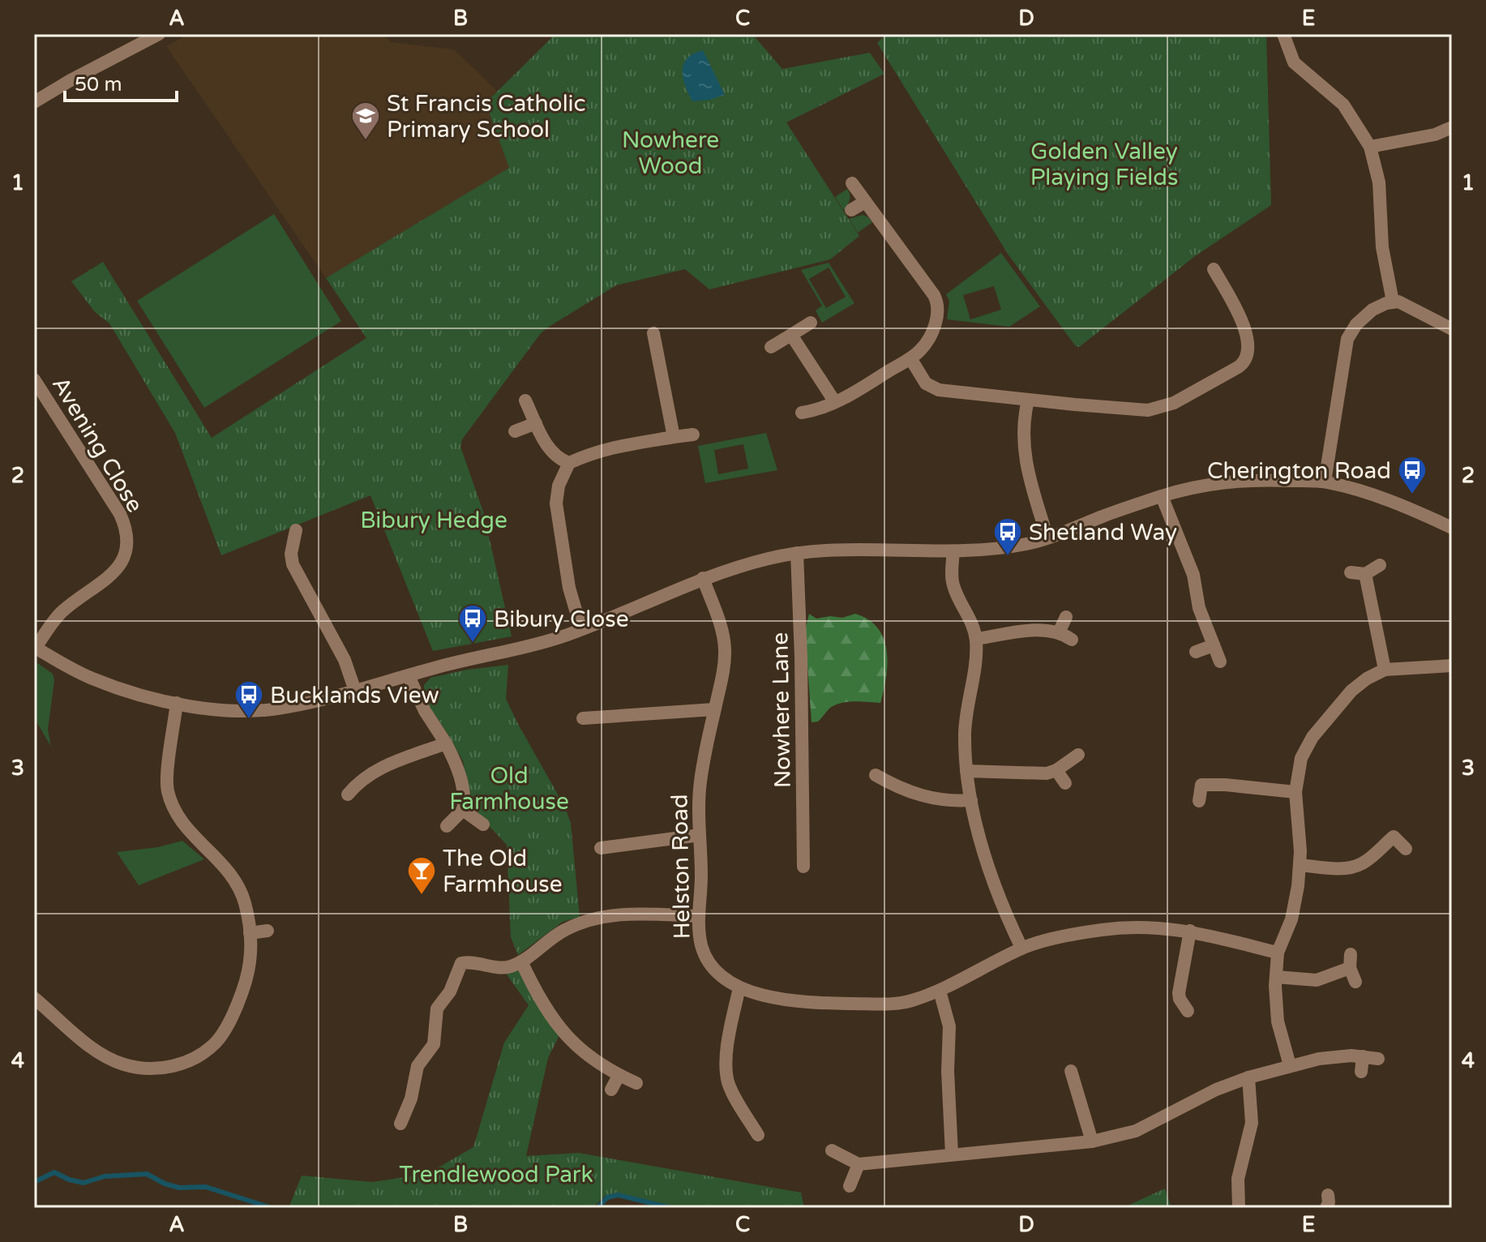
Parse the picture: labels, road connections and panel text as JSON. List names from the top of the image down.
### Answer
{
  "streets": {
    "street": ["Avening Close", "Nowhere Lane", "Helston Road"]
  },
  "parks": [
    "Nowhere Wood",
    "Golden Valley Playing Fields",
    "Bibury Hedge",
    "Old Farmhouse",
    "Trendlewood Park"
  ],
  "places": {
    "school or university": ["St Francis Catholic Primary School"],
    "bus stop": [
      "Cherington Road",
      "Shetland Way",
      "Bibury Close",
      "Bucklands View"
    ],
    "bar": ["The Old Farmhouse"]
  },
  "scale_bar": "50 m",
  "grid": {
    "columns": [
      "A",
      "B",
      "C",
      "D",
      "E"
    ],
    "rows": [
      "1",
      "2",
      "3",
      "4"
    ]
  }
}
